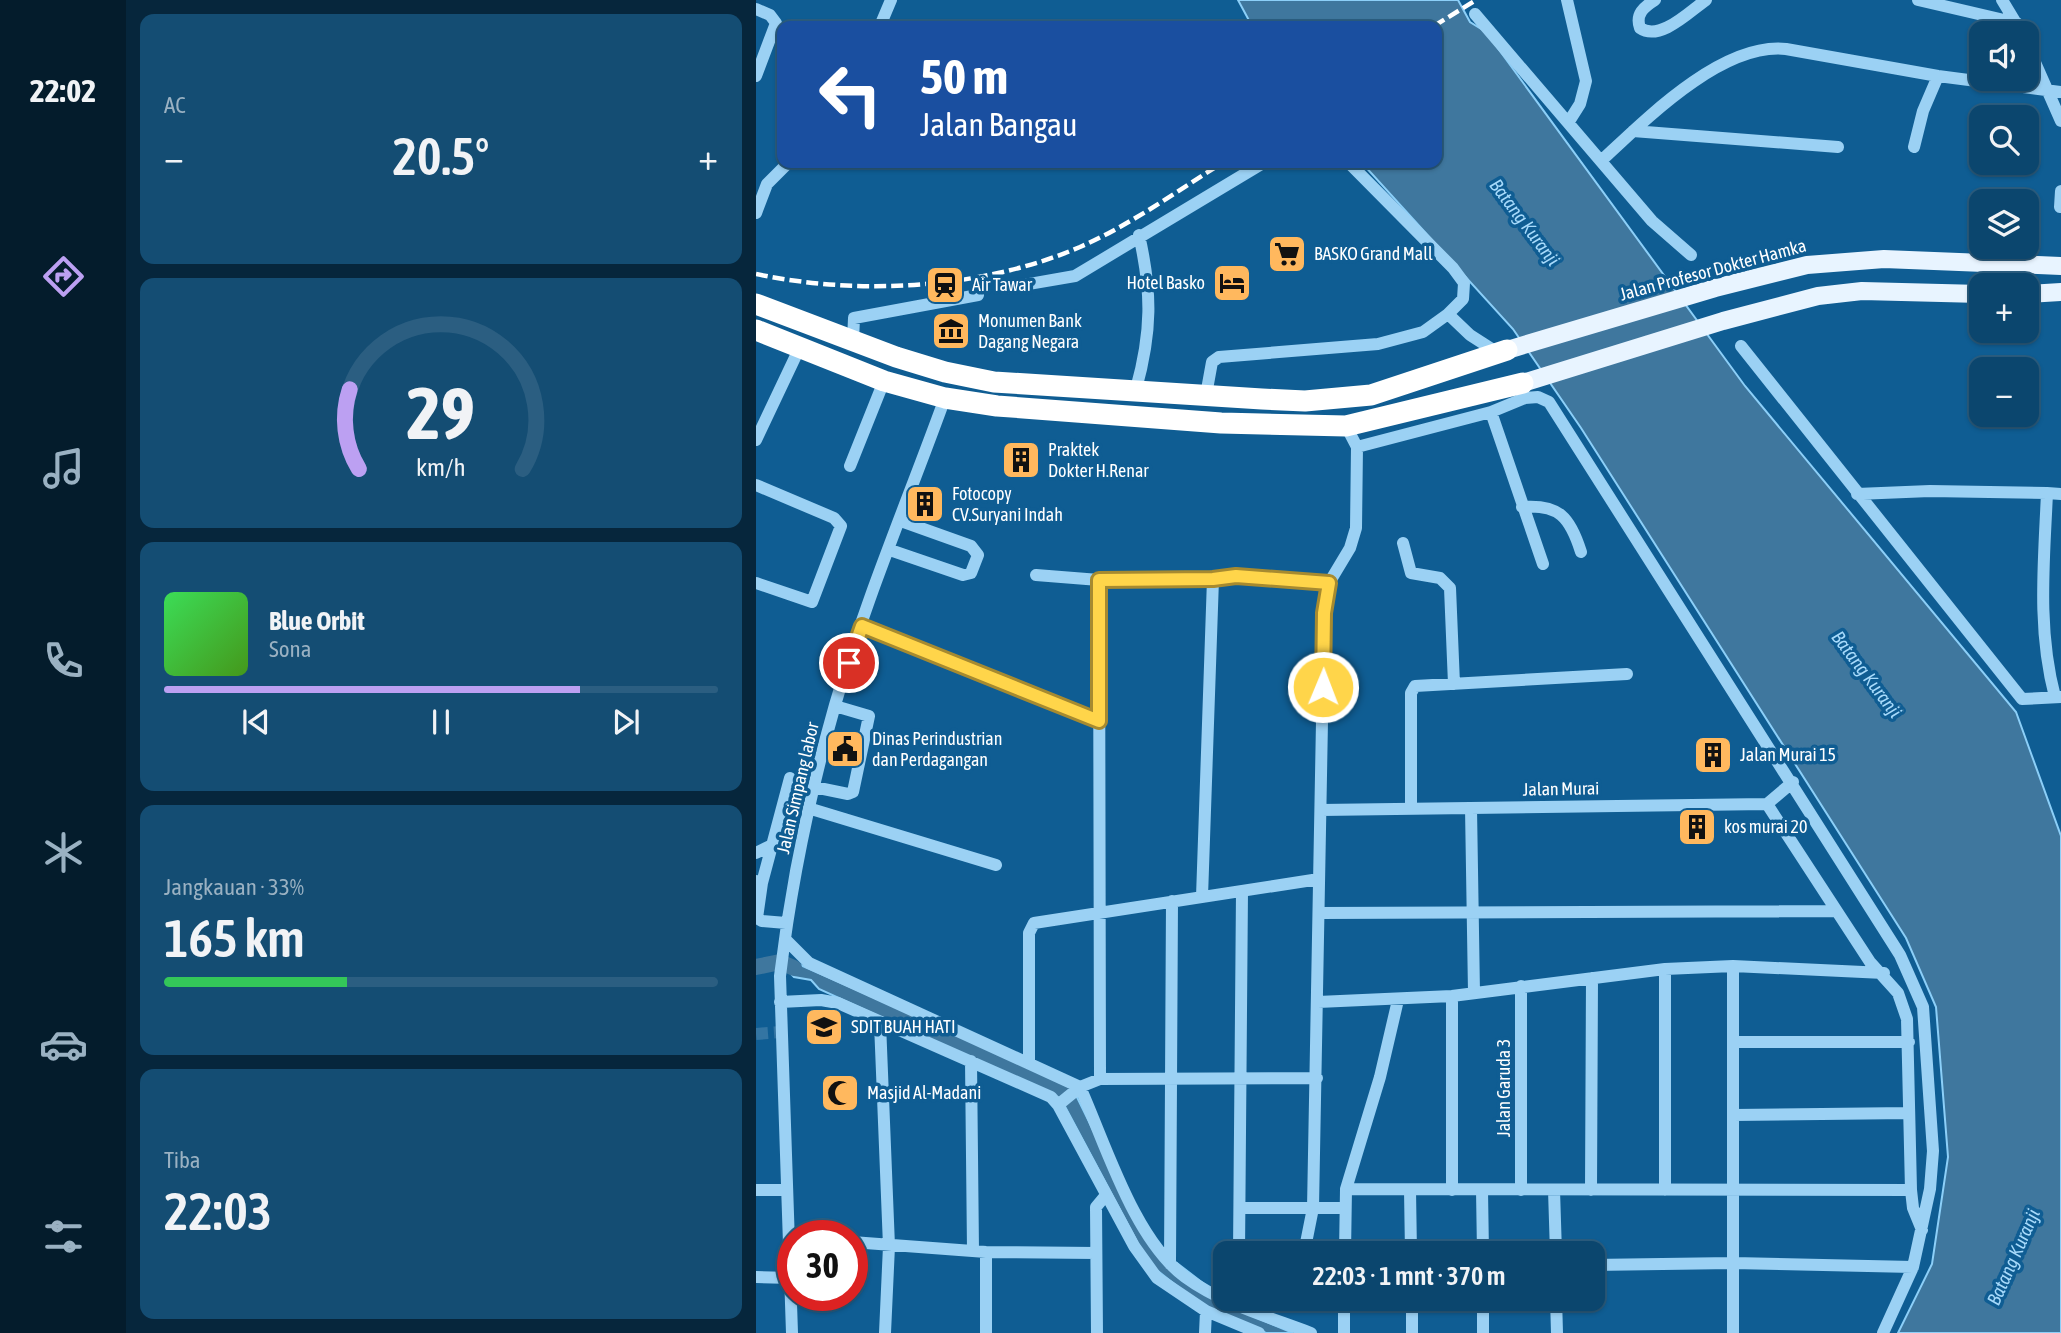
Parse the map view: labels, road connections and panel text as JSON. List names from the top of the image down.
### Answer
{
  "streets": {
    "main road": ["Jalan Profesor Dokter Hamka"],
    "street": ["Jalan Simpang labor", "Jalan Murai", "Jalan Garuda 3"]
  },
  "water": ["Batang Kuranji"],
  "places": {
    "supermarket": ["BASKO Grand Mall"],
    "hotel": ["Hotel Basko"],
    "station": ["Air Tawar"],
    "museum": ["Monumen Bank Dagang Negara"],
    "building": [
      "Praktek Dokter H.Renar",
      "Fotocopy CV.Suryani Indah",
      "Jalan Murai 15",
      "kos murai 20"
    ],
    "public building": ["Dinas Perindustrian dan Perdagangan"],
    "school or university": ["SDIT BUAH HATI"],
    "mosque": ["Masjid Al-Madani"]
  },
  "page": {
    "tabs": "22:02",
    "tile": [
      "AC",
      ["Jangkauan · 33%", "165 km"],
      ["Tiba", "22:03"]
    ],
    "map_buttons": ["+", "−"],
    "turn": ["50 m", "Jalan Bangau"],
    "heat": ["−", "20.5°", "+"],
    "song": ["Blue Orbit", "Sona"],
    "limit": "30",
    "trip": "22:03 · 1 mnt · 370 m",
    "gauge": ["29", "km/h"]
  }
}
